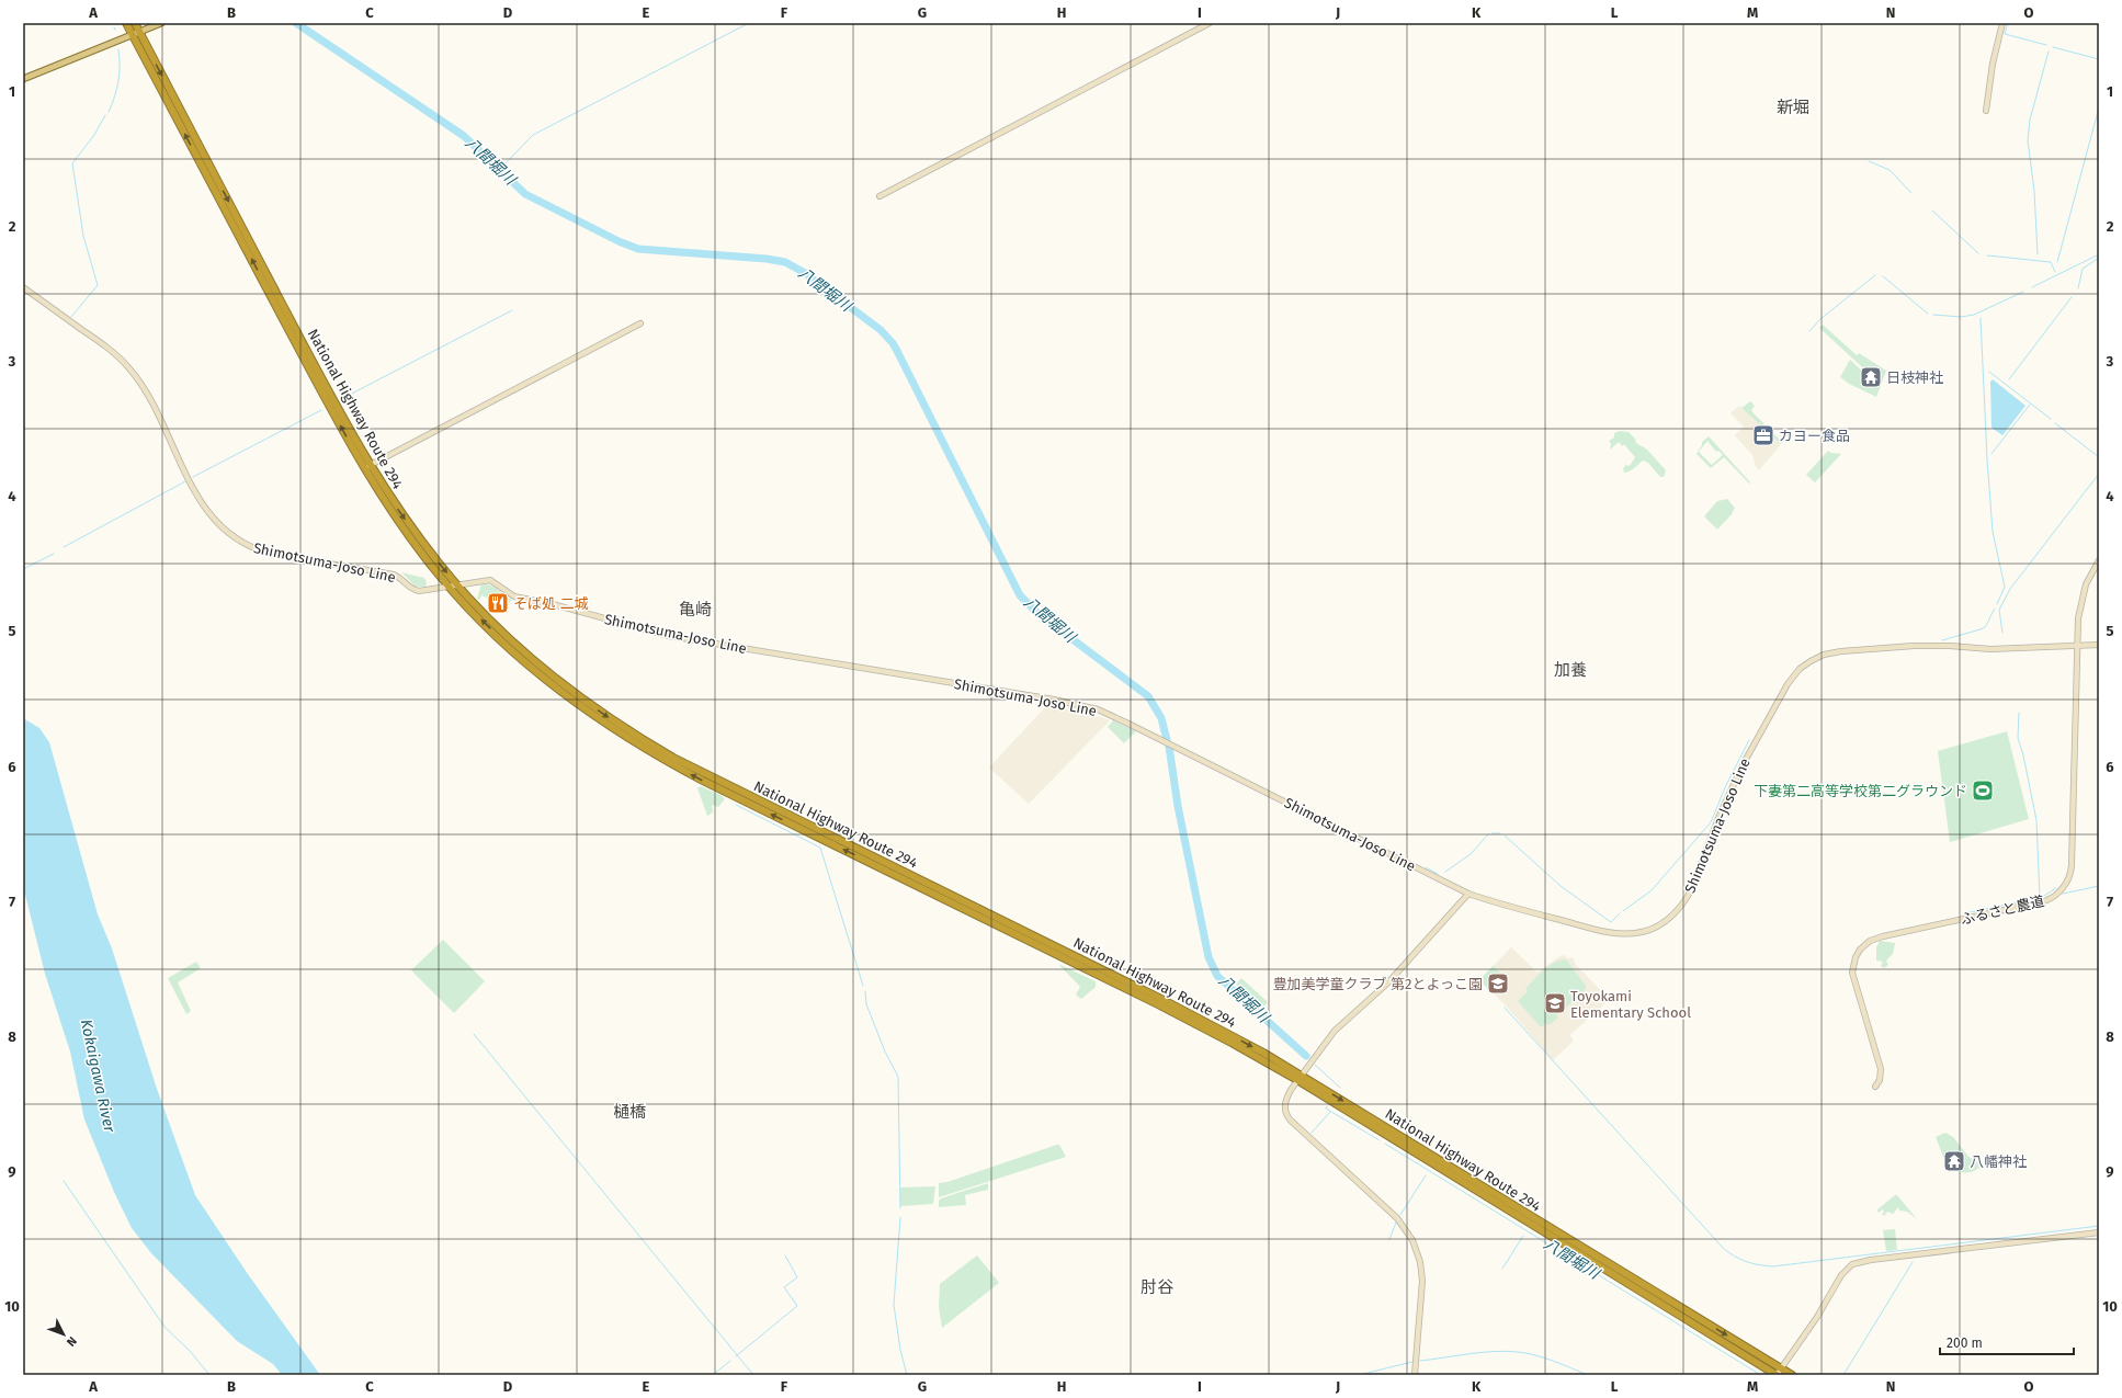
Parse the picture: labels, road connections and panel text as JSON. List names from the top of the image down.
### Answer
{
  "streets": {
    "highway": ["National Highway Route 294"],
    "street": ["Shimotsuma-Joso Line", "ふるさと農道"]
  },
  "crossings": [
    ["National Highway Route 294", "Shimotsuma-Joso Line"],
    ["Shimotsuma-Joso Line", "ふるさと農道"]
  ],
  "districts": [
    "新堀",
    "亀崎",
    "加養",
    "樋橋",
    "肘谷"
  ],
  "water": ["八間堀川", "Kokaigawa River"],
  "places": {
    "temple": ["日枝神社", "八幡神社"],
    "office": ["カヨー食品"],
    "restaurant": ["そば処 二城"],
    "sports": ["下妻第二高等学校第二グラウンド"],
    "school or university": ["豊加美学童クラブ 第2とよっこ園", "Toyokami Elementary School"]
  },
  "scale_bar": "200 m",
  "north": "bottom right",
  "grid": {
    "columns": [
      "A",
      "B",
      "C",
      "D",
      "E",
      "F",
      "G",
      "H",
      "I",
      "J",
      "K",
      "L",
      "M",
      "N",
      "O"
    ],
    "rows": [
      "1",
      "2",
      "3",
      "4",
      "5",
      "6",
      "7",
      "8",
      "9",
      "10"
    ]
  }
}
